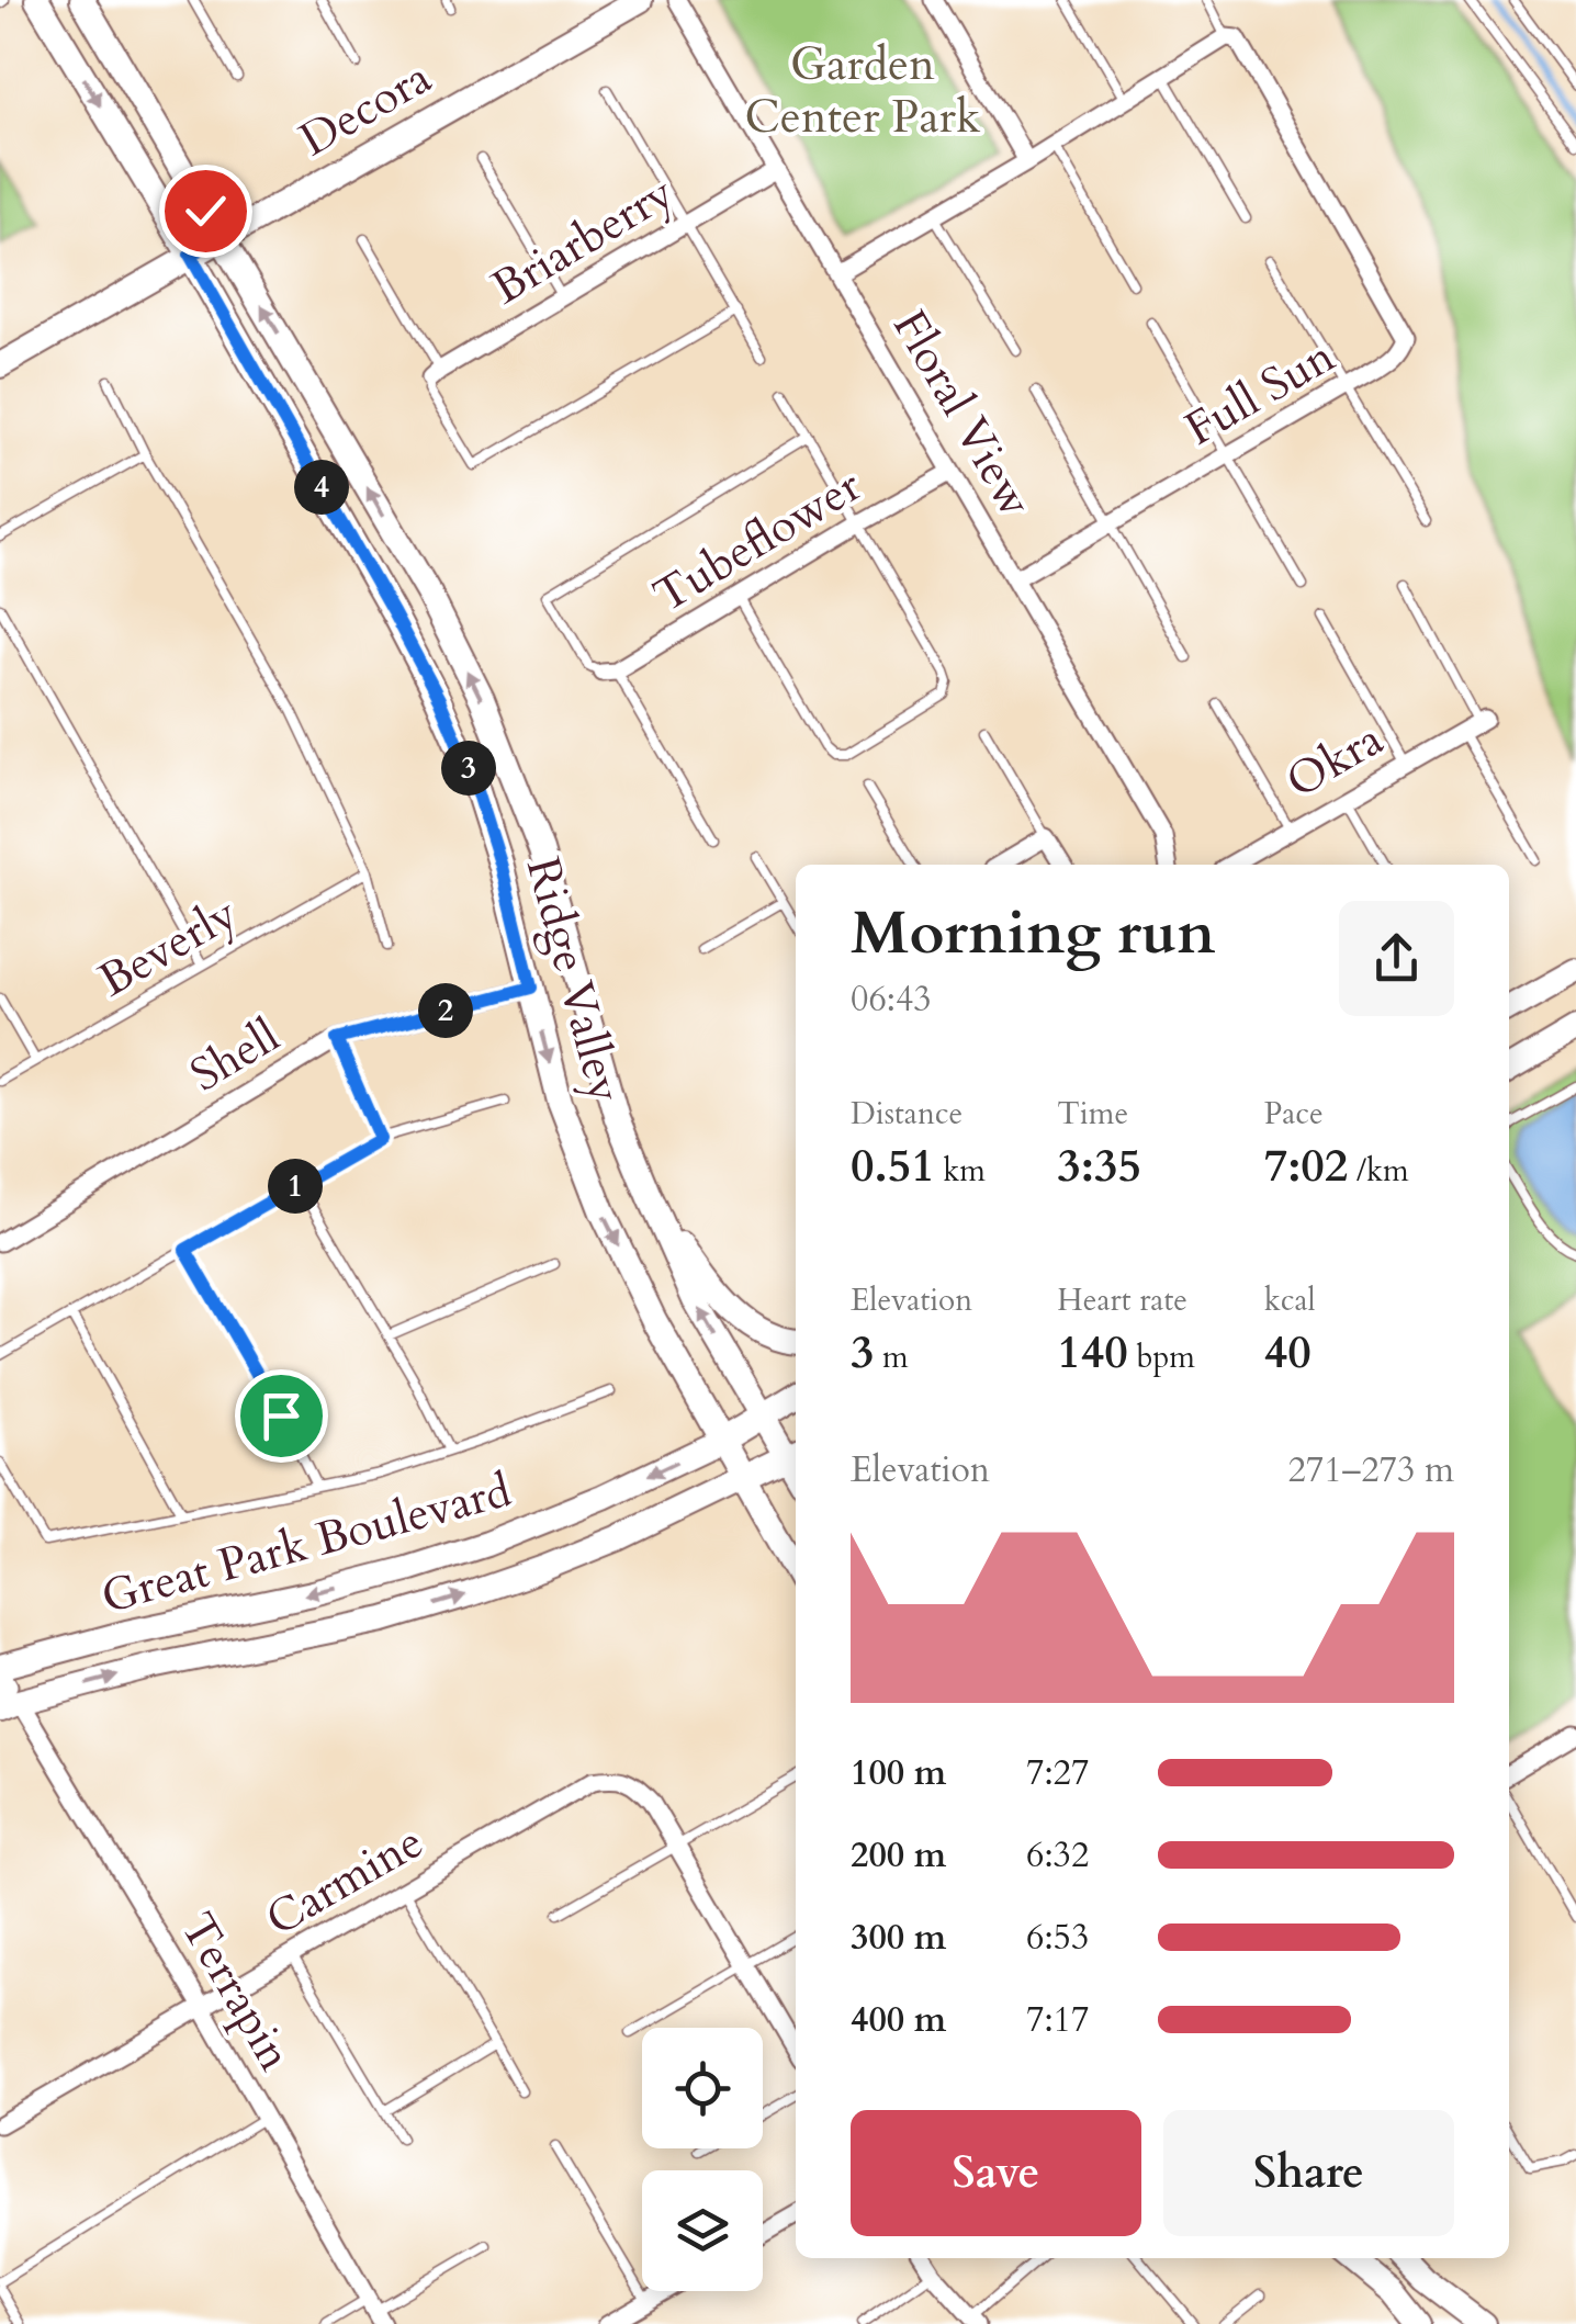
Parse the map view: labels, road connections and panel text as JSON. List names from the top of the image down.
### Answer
{
  "streets": {
    "main road": ["Decora", "Ridge Valley", "Great Park Boulevard"],
    "street": [
      "Briarberry",
      "Full Sun",
      "Floral View",
      "Tubeflower",
      "Okra",
      "Shell",
      "Carmine",
      "Terrapin"
    ],
    "lane": ["Beverly"]
  },
  "crossings": [
    ["Decora", "Ridge Valley"],
    ["Briarberry", "Floral View"],
    ["Full Sun", "Floral View"],
    ["Floral View", "Tubeflower"],
    ["Ridge Valley", "Shell"],
    ["Ridge Valley", "Great Park Boulevard"],
    ["Great Park Boulevard", "Terrapin"],
    ["Carmine", "Terrapin"]
  ],
  "parks": ["Garden Center Park"],
  "page": {
    "pins": [
      "4",
      "3",
      "2",
      "1"
    ],
    "heading": ["Morning run", "06:43"],
    "stats": [
      ["Distance", "0.51 km"],
      ["Time", "3:35"],
      ["Pace", "7:02 /km"],
      ["Elevation", "3 m"],
      ["Heart rate", "140 bpm"],
      ["kcal", "40"]
    ],
    "chart": ["Elevation", "271–273 m"],
    "list": [
      {
        "name": "100 m",
        "note": "7:27"
      },
      {
        "name": "200 m",
        "note": "6:32"
      },
      {
        "name": "300 m",
        "note": "6:53"
      },
      {
        "name": "400 m",
        "note": "7:17"
      }
    ],
    "buttons": ["Save", "Share"]
  }
}
